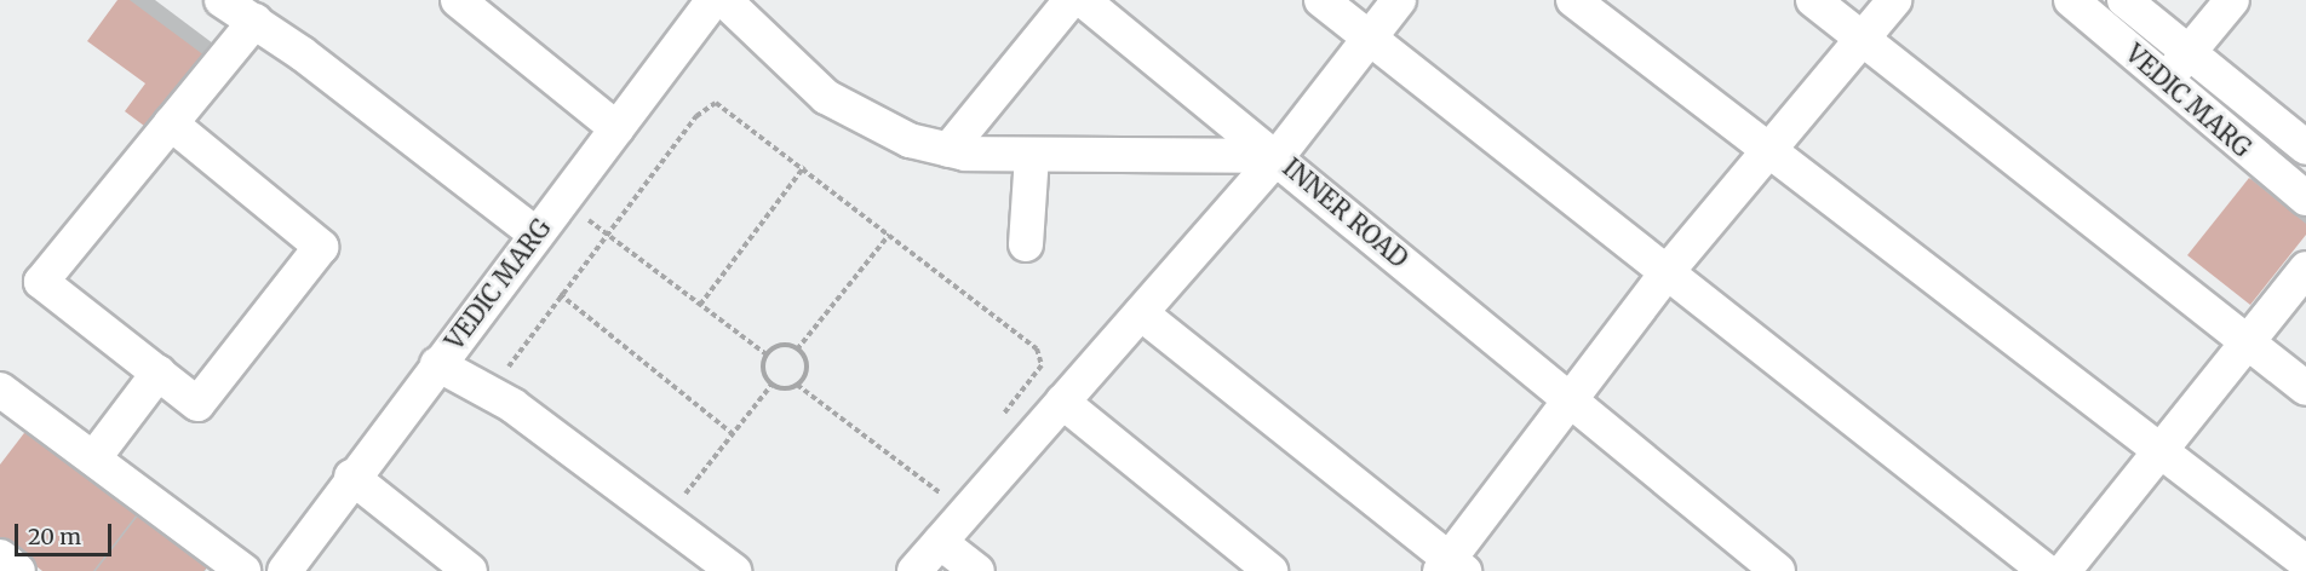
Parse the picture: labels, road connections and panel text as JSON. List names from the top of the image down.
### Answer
{
  "streets": {
    "street": ["VEDIC MARG", "INNER ROAD"]
  },
  "scale_bar": "20 m"
}
